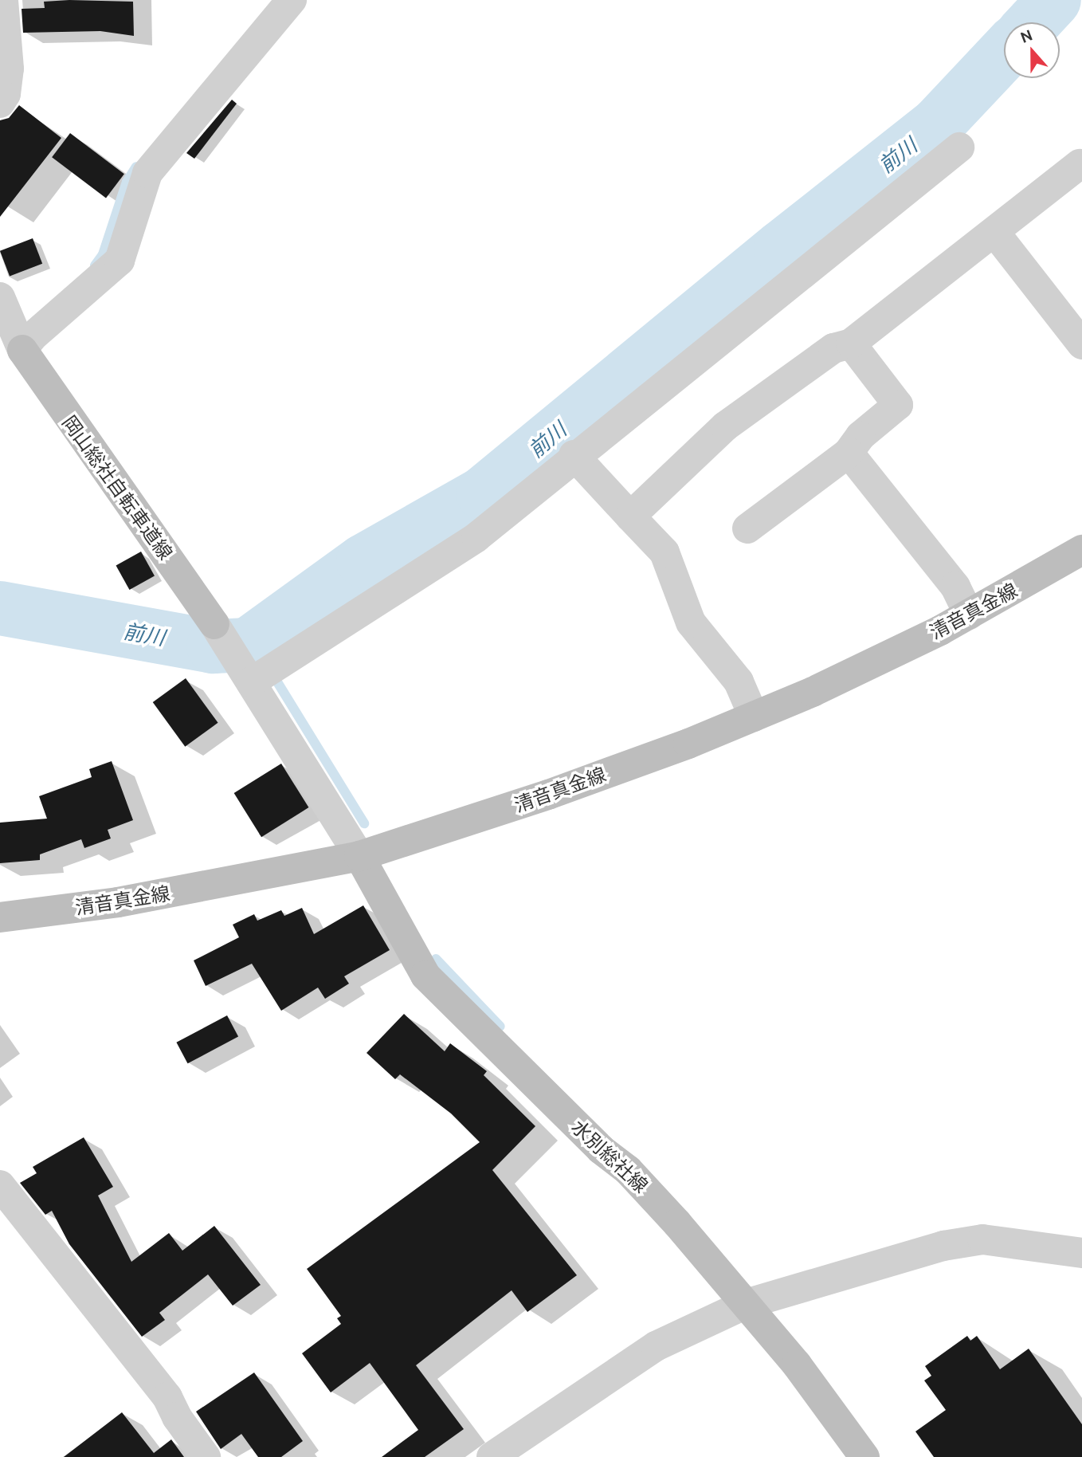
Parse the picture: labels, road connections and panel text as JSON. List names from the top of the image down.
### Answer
{
  "streets": {
    "main road": ["岡山総社自転車道線", "清音真金線", "水別総社線"]
  },
  "crossings": [
    ["清音真金線", "水別総社線"]
  ],
  "water": ["前川"],
  "north": "top"
}
